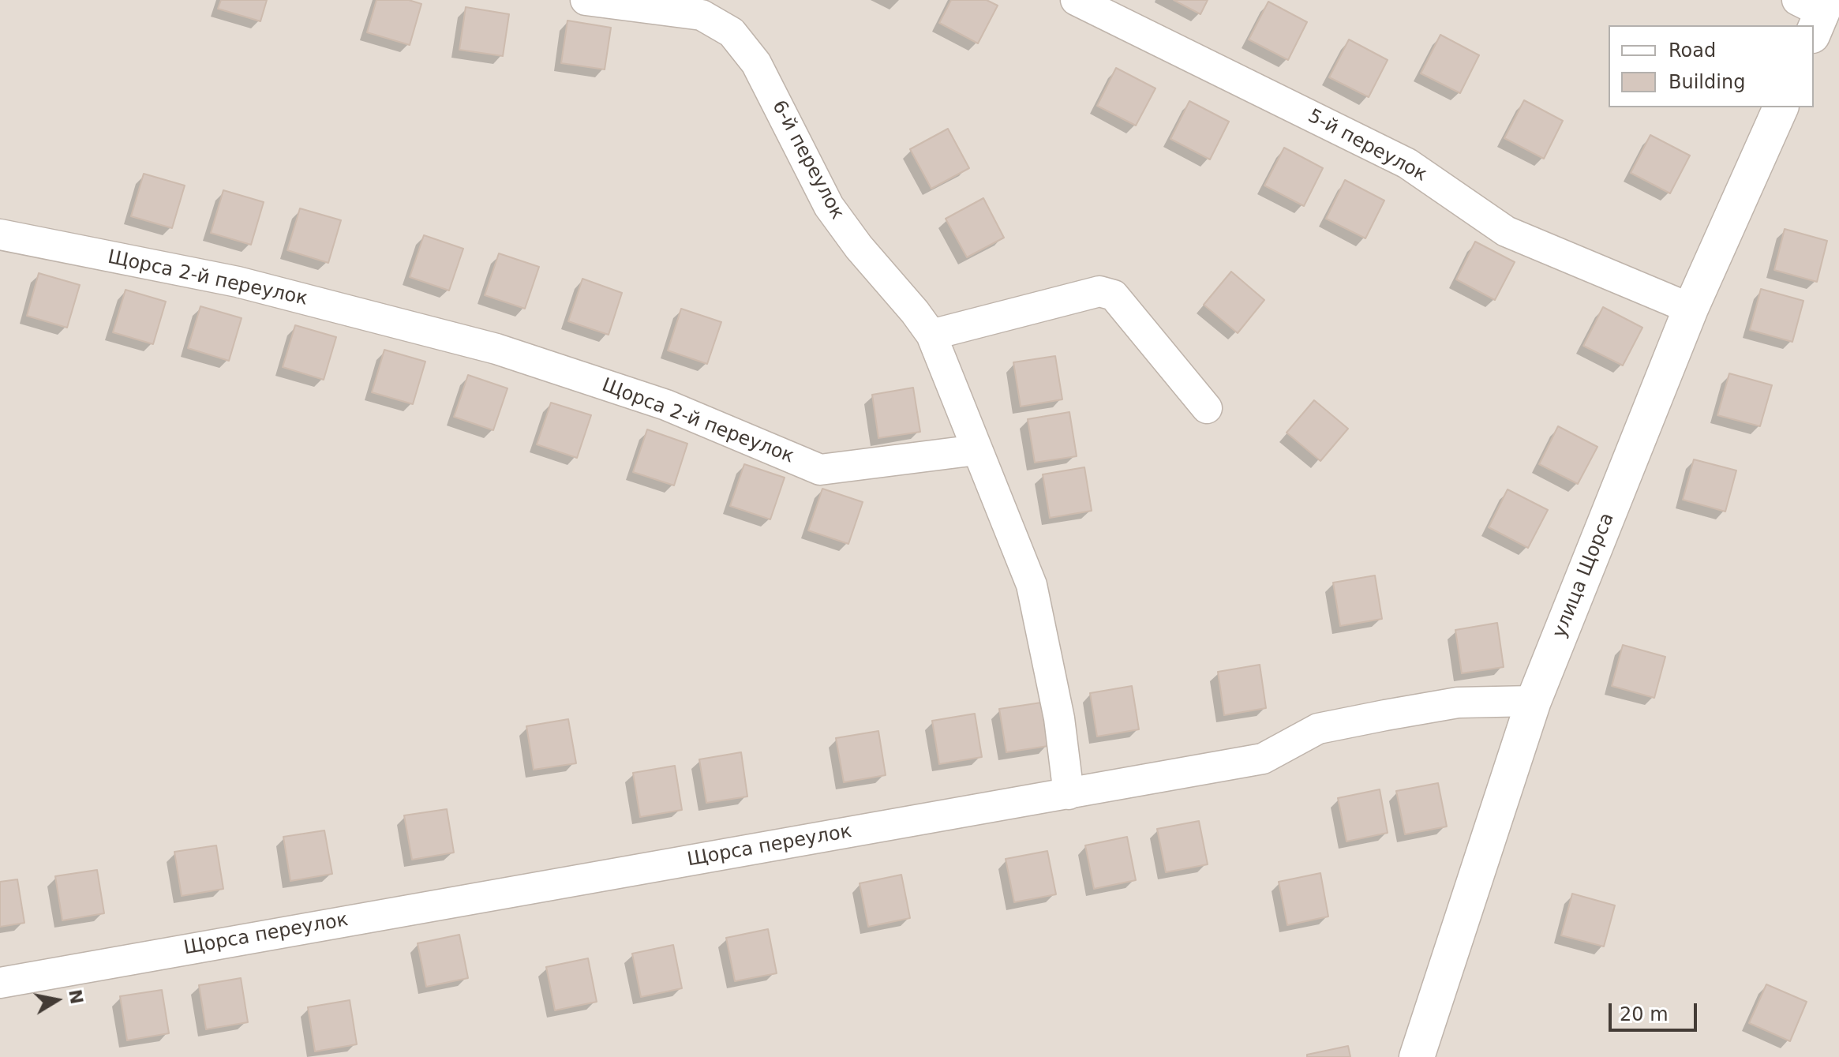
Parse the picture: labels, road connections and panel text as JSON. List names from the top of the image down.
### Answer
{
  "streets": {
    "street": [
      "5-й переулок",
      "6-й переулок",
      "Щорса 2-й переулок",
      "улица Щорса",
      "Щорса переулок"
    ]
  },
  "crossings": [
    ["5-й переулок", "улица Щорса"],
    ["6-й переулок", "Щорса 2-й переулок"],
    ["улица Щорса", "Щорса переулок"]
  ],
  "legend": ["Road", "Building"],
  "scale_bar": "20 m",
  "north": "right"
}
